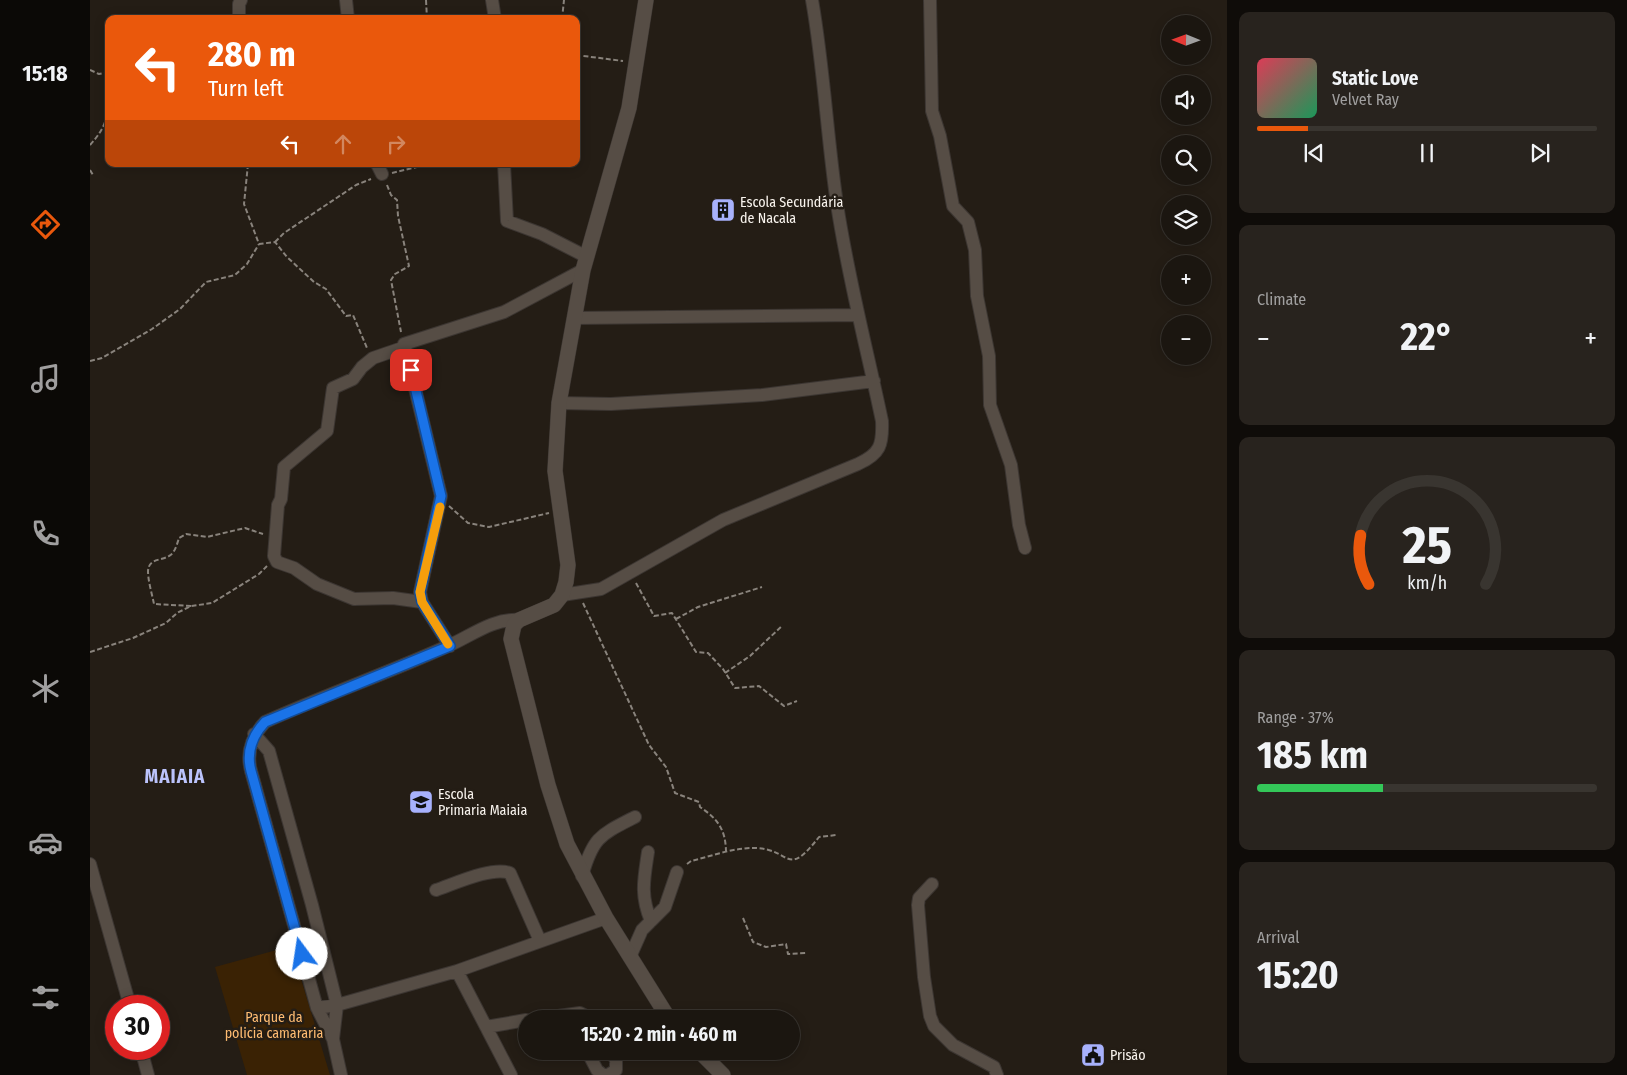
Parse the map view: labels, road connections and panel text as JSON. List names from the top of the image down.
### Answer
{
  "districts": ["MAIAIA"],
  "parks": ["Parque da policia camararia"],
  "places": {
    "building": ["Escola Secundária de Nacala"],
    "school or university": ["Escola Primaria Maiaia"],
    "public building": ["Prisão"]
  },
  "north": "left",
  "page": {
    "tabs": "15:18",
    "map_buttons": ["+", "−"],
    "turn": ["280 m", "Turn left"],
    "song": ["Static Love", "Velvet Ray"],
    "tile": [
      "Climate",
      ["Range · 37%", "185 km"],
      ["Arrival", "15:20"]
    ],
    "heat": ["−", "22°", "+"],
    "limit": "30",
    "trip": "15:20 · 2 min · 460 m",
    "gauge": ["25", "km/h"]
  }
}
